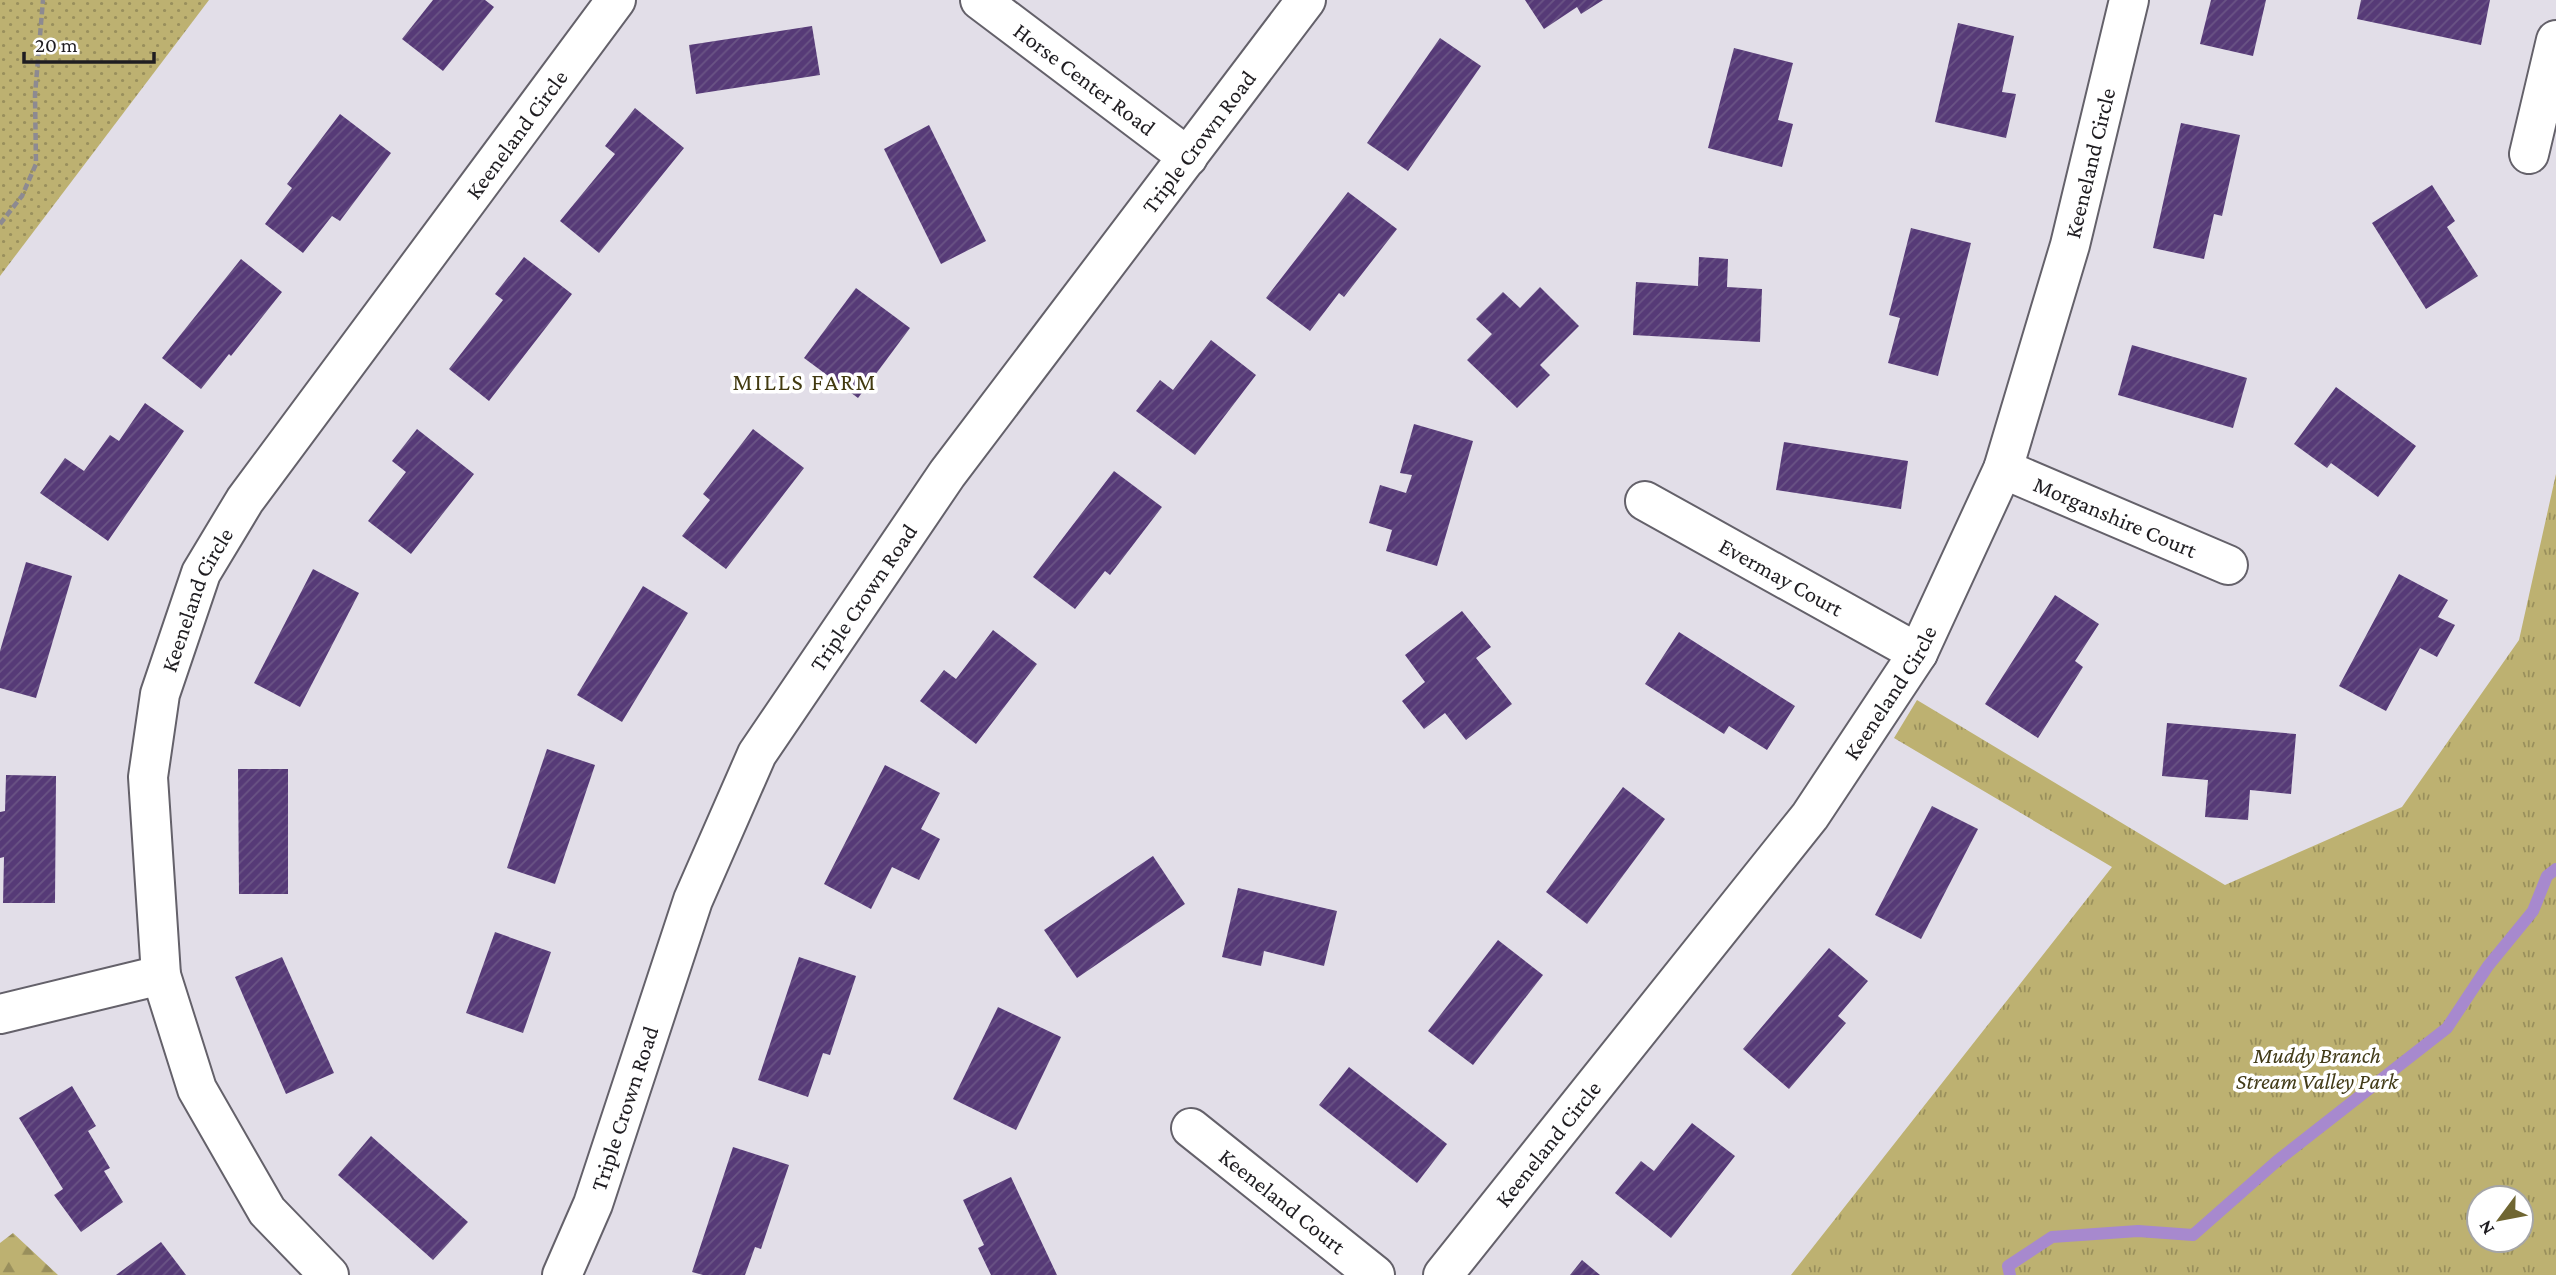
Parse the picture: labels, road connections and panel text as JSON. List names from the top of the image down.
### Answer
{
  "streets": {
    "street": [
      "Horse Center Road",
      "Keeneland Circle",
      "Triple Crown Road",
      "Morganshire Court",
      "Evermay Court",
      "Keeneland Court"
    ]
  },
  "crossings": [
    ["Horse Center Road", "Triple Crown Road"],
    ["Keeneland Circle", "Morganshire Court"],
    ["Keeneland Circle", "Evermay Court"]
  ],
  "districts": ["MILLS FARM"],
  "parks": ["Muddy Branch Stream Valley Park"],
  "scale_bar": "20 m",
  "north": "bottom left"
}
